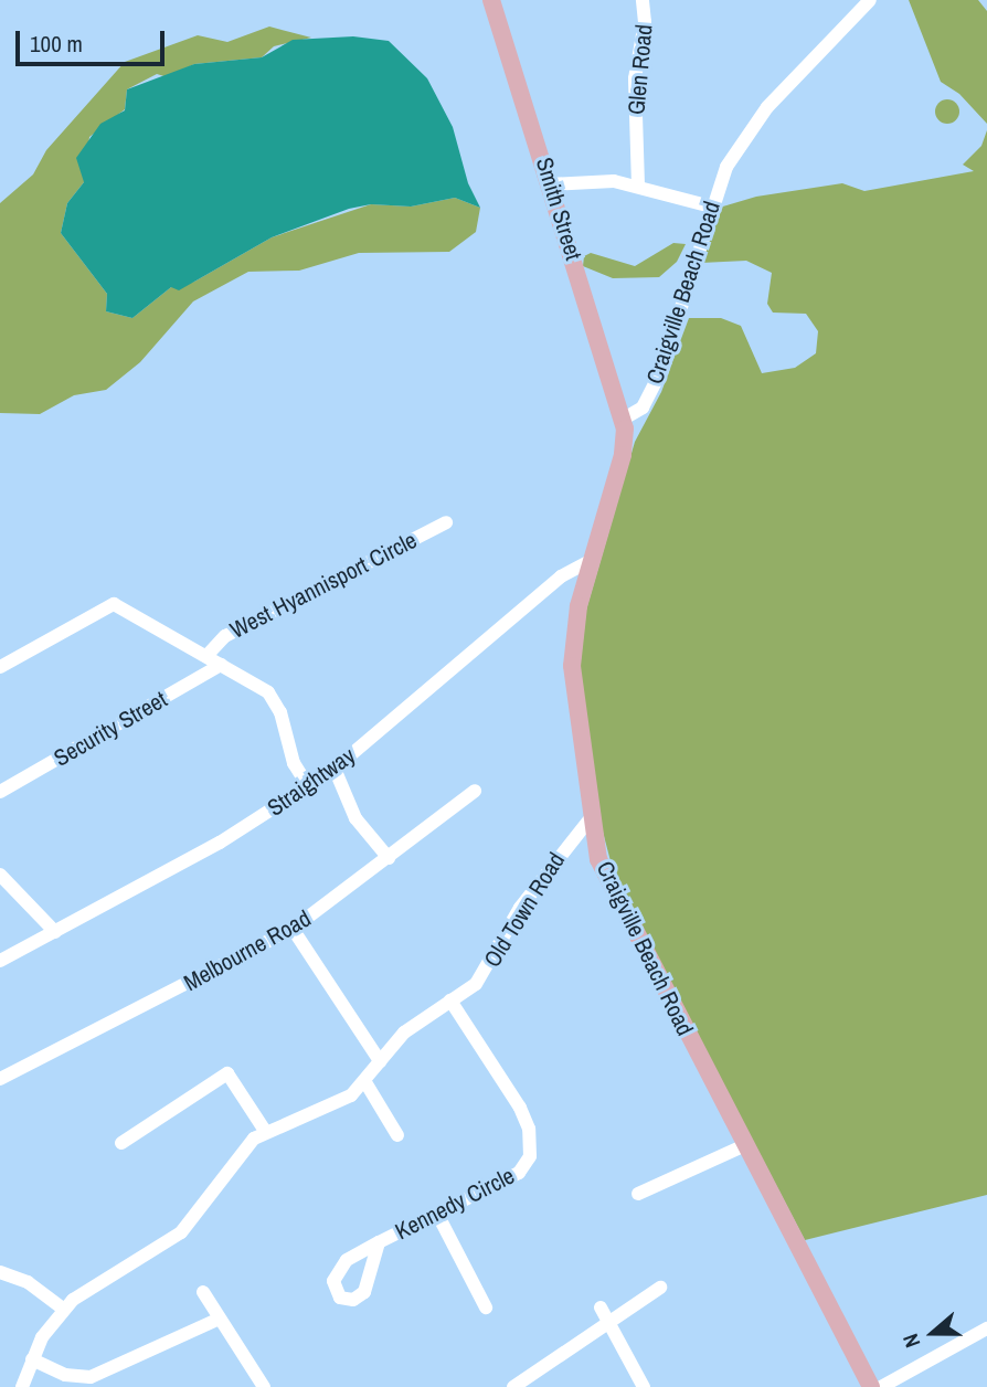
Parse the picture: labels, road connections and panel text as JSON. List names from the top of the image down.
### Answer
{
  "streets": {
    "main road": ["Smith Street", "Craigville Beach Road"],
    "street": [
      "Glen Road",
      "West Hyannisport Circle",
      "Security Street",
      "Straightway",
      "Old Town Road",
      "Melbourne Road",
      "Kennedy Circle"
    ]
  },
  "crossings": [
    ["Smith Street", "Craigville Beach Road"],
    ["Craigville Beach Road", "Straightway"],
    ["Craigville Beach Road", "Old Town Road"],
    ["Old Town Road", "Kennedy Circle"]
  ],
  "scale_bar": "100 m",
  "north": "left"
}
